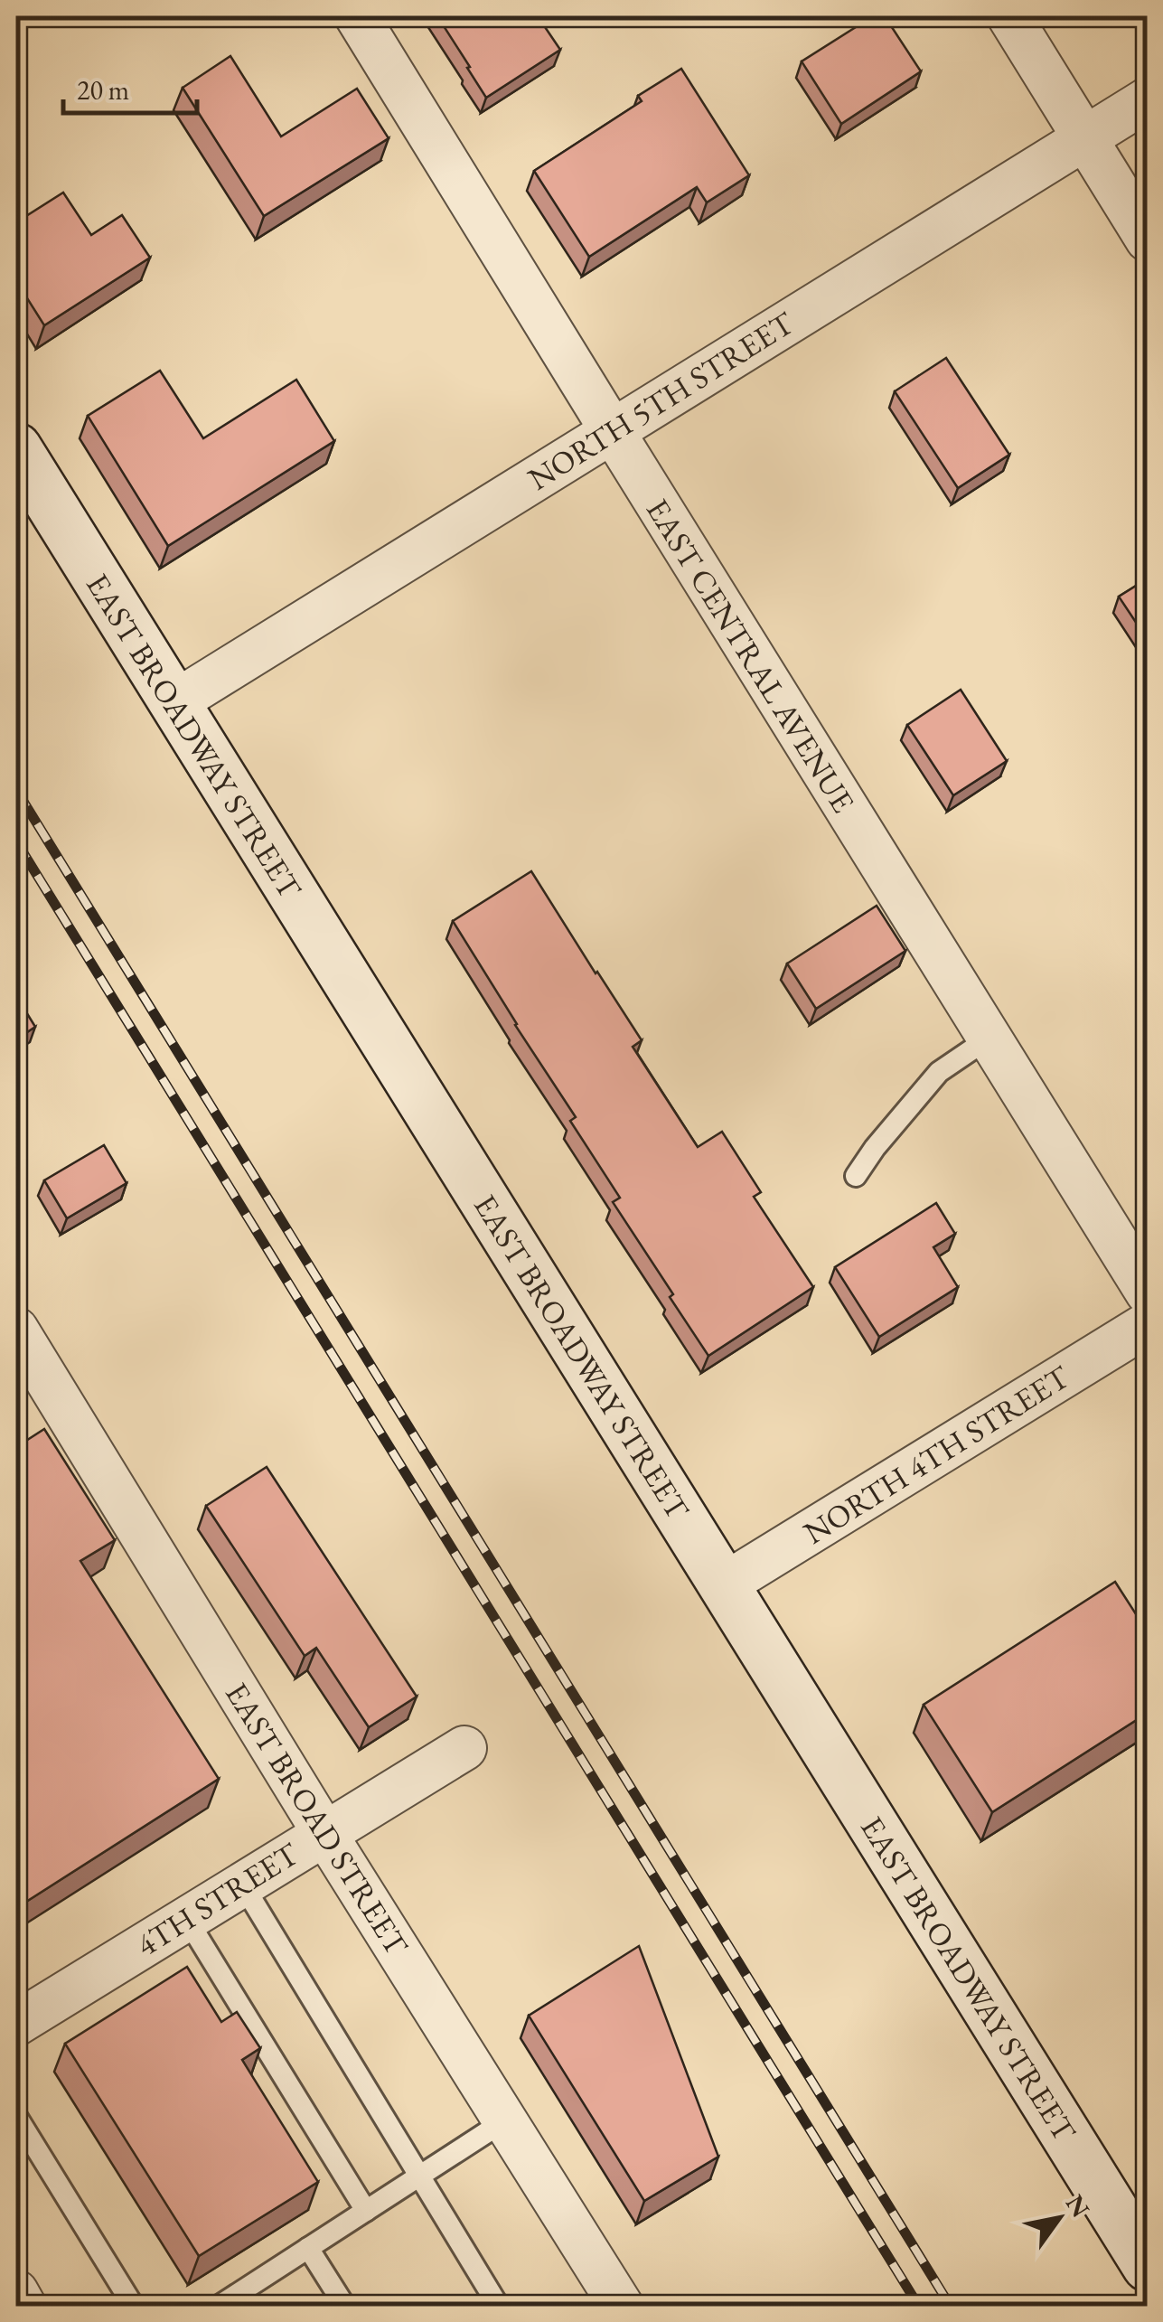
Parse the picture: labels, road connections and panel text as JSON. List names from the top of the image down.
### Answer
{
  "streets": {
    "main road": ["EAST BROADWAY STREET"],
    "street": [
      "NORTH 5TH STREET",
      "EAST CENTRAL AVENUE",
      "NORTH 4TH STREET",
      "EAST BROAD STREET",
      "4TH STREET"
    ]
  },
  "crossings": [
    ["NORTH 5TH STREET", "EAST CENTRAL AVENUE"],
    ["NORTH 5TH STREET", "EAST BROADWAY STREET"],
    ["EAST BROADWAY STREET", "NORTH 4TH STREET"],
    ["EAST BROAD STREET", "4TH STREET"]
  ],
  "scale_bar": "20 m",
  "north": "top right"
}
